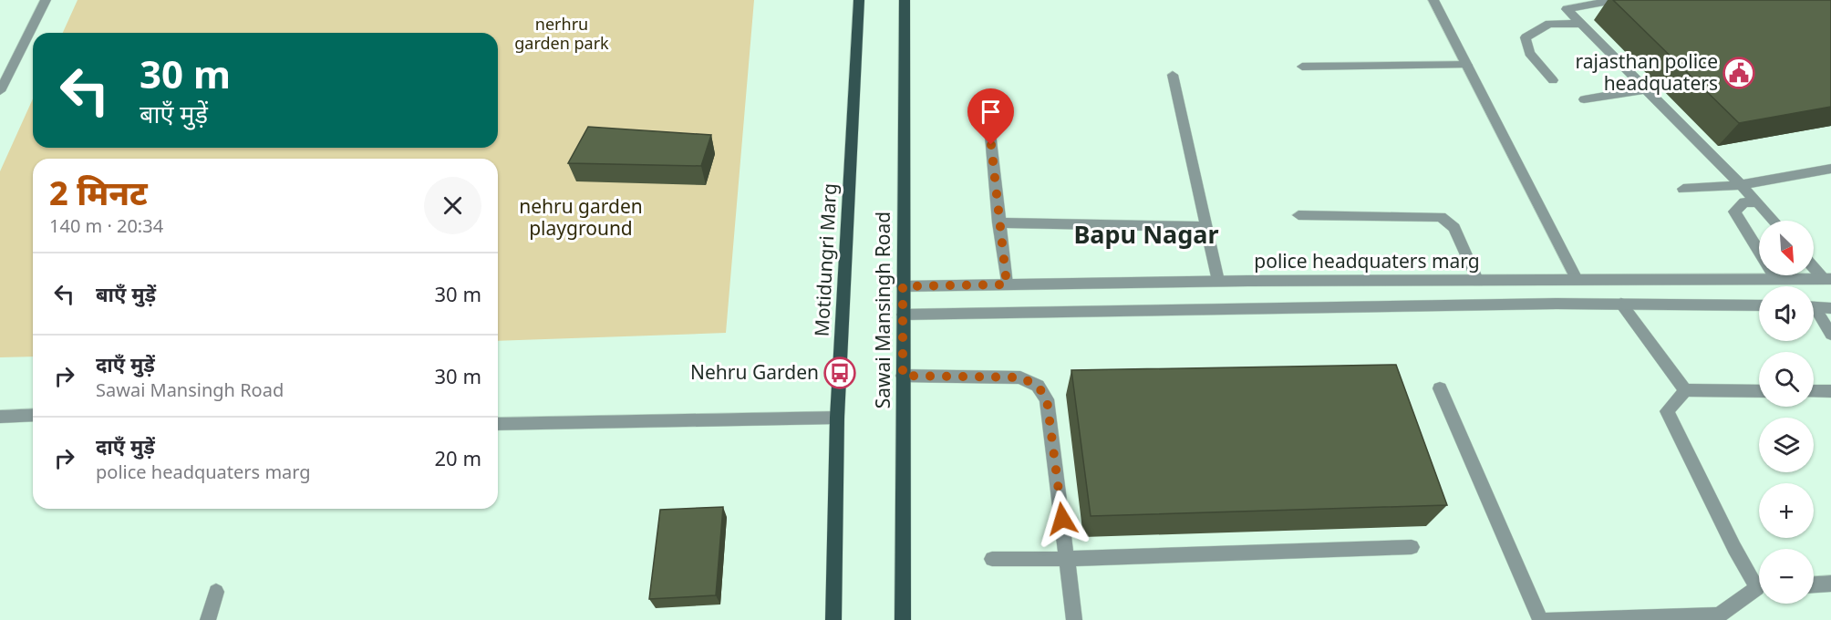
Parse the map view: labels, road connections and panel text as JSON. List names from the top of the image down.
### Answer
{
  "streets": {
    "main road": ["Motidungri Marg", "Sawai Mansingh Road"],
    "street": ["police headquaters marg"]
  },
  "crossings": [
    ["police headquaters marg", "Sawai Mansingh Road"]
  ],
  "districts": ["Bapu Nagar"],
  "parks": ["nerhru garden park", "nehru garden playground"],
  "places": {
    "public building": ["rajasthan police headquaters"],
    "bus stop": ["Nehru Garden"]
  },
  "north": "bottom right",
  "page": {
    "turn": ["30 m", "बाएँ मुड़ें"],
    "heading": ["2 मिनट", "140 m · 20:34"],
    "map_buttons": ["+", "−"],
    "list": [
      {
        "name": "बाएँ मुड़ें",
        "value": "30 m"
      },
      {
        "name": "दाएँ मुड़ें",
        "note": "Sawai Mansingh Road",
        "value": "30 m"
      },
      {
        "name": "दाएँ मुड़ें",
        "note": "police headquaters marg",
        "value": "20 m"
      }
    ]
  }
}
